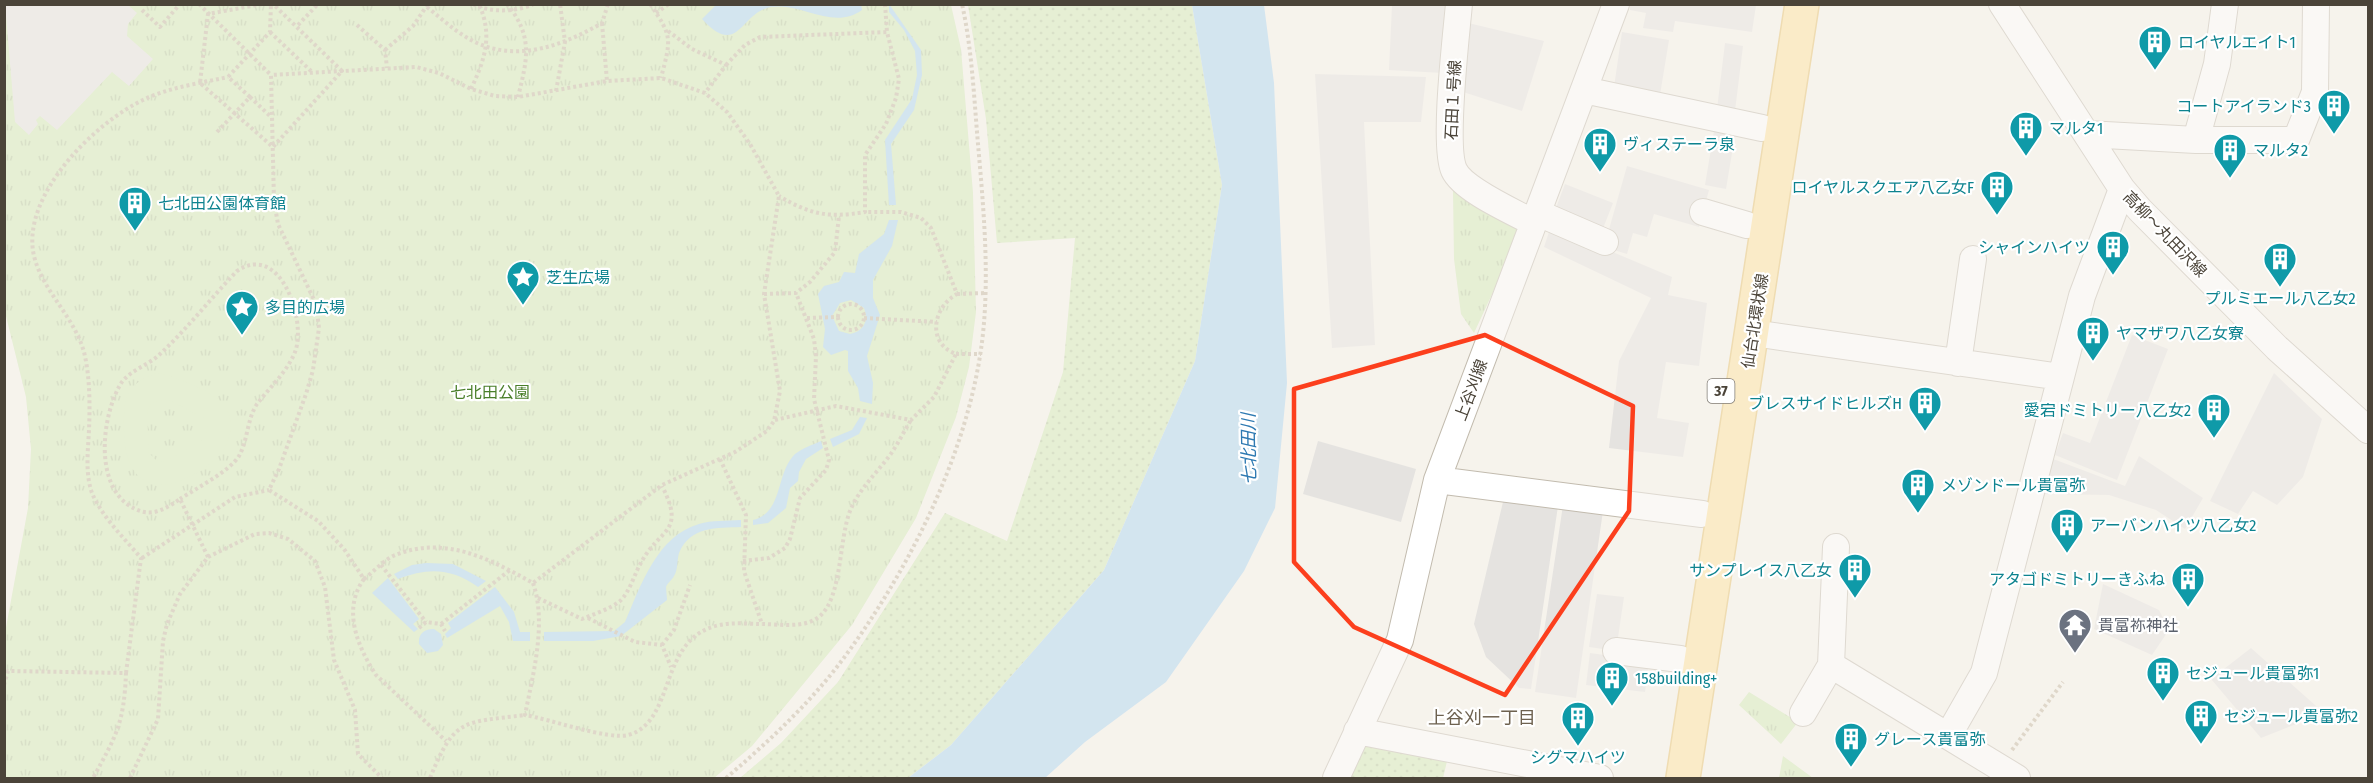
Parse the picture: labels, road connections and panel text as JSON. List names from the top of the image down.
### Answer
{
  "streets": {
    "main road": ["仙台北環状線", "37"],
    "street": ["石田１号線", "高柳～丸田沢線", "上谷刈線"]
  },
  "crossings": [
    ["石田１号線", "上谷刈線"]
  ],
  "districts": ["上谷刈一丁目"],
  "water": ["七北田川"],
  "parks": ["七北田公園"],
  "places": {
    "building": [
      "ロイヤルエイト1",
      "コートアイランド3",
      "マルタ1",
      "ヴィステーラ泉",
      "マルタ2",
      "ロイヤルスクエア八乙女F",
      "七北田公園体育館",
      "シャインハイツ",
      "プルミエール八乙女2",
      "ヤマザワ八乙女寮",
      "ブレスサイドヒルズH",
      "愛宕ドミトリー八乙女2",
      "メゾンドール貴富弥",
      "アーバンハイツ八乙女2",
      "サンプレイス八乙女",
      "アタゴドミトリーきふね",
      "セジュール貴富弥1",
      "158building+",
      "セジュール貴富弥2",
      "シグマハイツ",
      "グレース貴富弥"
    ],
    "place": ["芝生広場", "多目的広場"],
    "temple": ["貴富祢神社"]
  }
}
